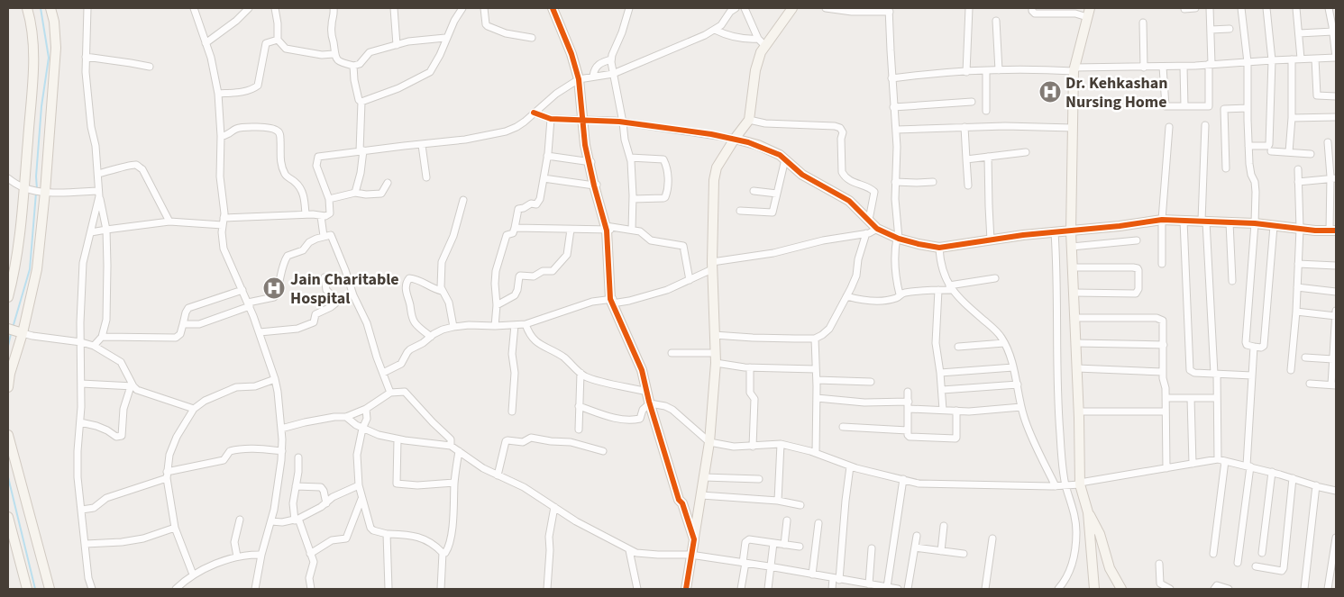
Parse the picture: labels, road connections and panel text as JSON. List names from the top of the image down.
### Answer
{
  "places": {
    "hospital": ["Dr. Kehkashan Nursing Home", "Jain Charitable Hospital"]
  }
}
